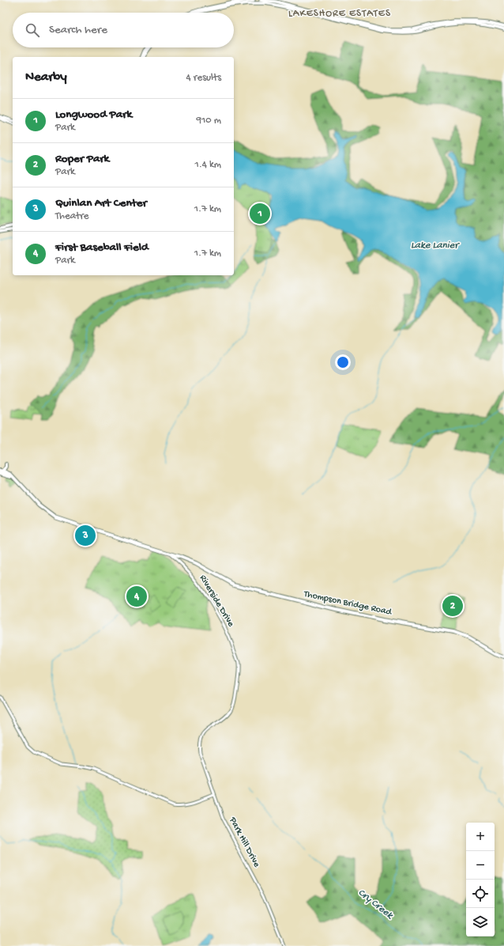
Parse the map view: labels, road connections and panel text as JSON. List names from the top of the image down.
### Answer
{
  "streets": {
    "highway": ["Thompson Bridge Road"],
    "main road": ["Riverside Drive", "Park Hill Drive"]
  },
  "crossings": [
    ["Riverside Drive", "Thompson Bridge Road"],
    ["Riverside Drive", "Park Hill Drive"]
  ],
  "districts": ["LAKESHORE ESTATES"],
  "water": ["Lake Lanier", "Cry Creek"],
  "page": {
    "search": "Search here",
    "heading": ["Nearby", "4 results"],
    "list": [
      {
        "mark": "1",
        "name": "Longwood Park",
        "note": "Park",
        "value": "910 m"
      },
      {
        "mark": "2",
        "name": "Roper Park",
        "note": "Park",
        "value": "1.4 km"
      },
      {
        "mark": "3",
        "name": "Quinlan Art Center",
        "note": "Theatre",
        "value": "1.7 km"
      },
      {
        "mark": "4",
        "name": "First Baseball Field",
        "note": "Park",
        "value": "1.7 km"
      }
    ],
    "pins": [
      "1",
      "3",
      "4",
      "2"
    ],
    "map_buttons": ["+", "−"]
  }
}
